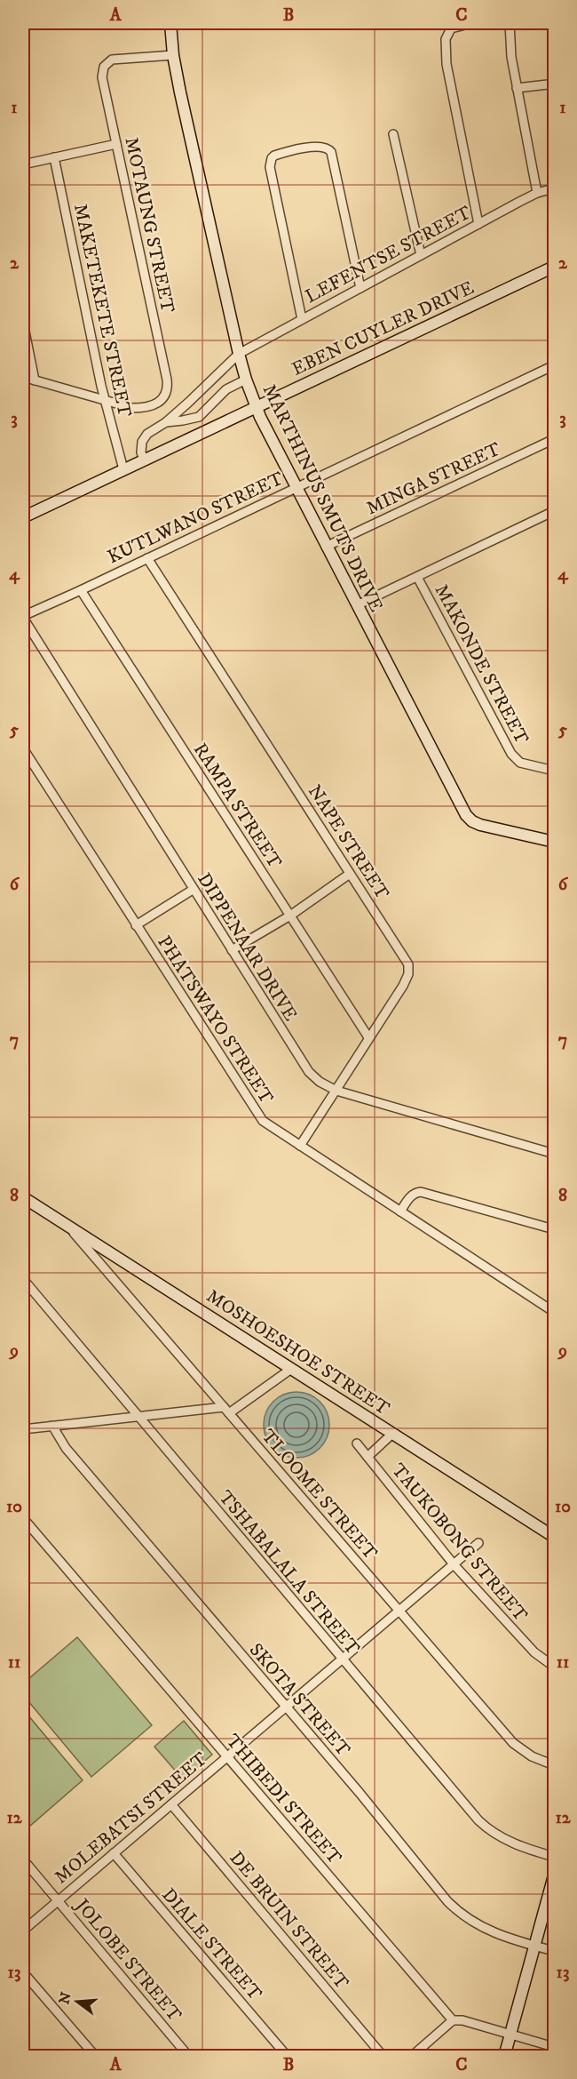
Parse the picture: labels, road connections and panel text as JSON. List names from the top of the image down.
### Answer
{
  "streets": {
    "street": [
      "MOTAUNG STREET",
      "LEFENTSE STREET",
      "MAKETEKETE STREET",
      "EBEN CUYLER DRIVE",
      "MINGA STREET",
      "MARTHINUS SMUTS DRIVE",
      "KUTLWANO STREET",
      "MAKONDE STREET",
      "RAMPA STREET",
      "NAPE STREET",
      "DIPPENAAR DRIVE",
      "PHATSWAYO STREET",
      "MOSHOESHOE STREET",
      "TLOOME STREET",
      "TAUKOBONG STREET",
      "TSHABALALA STREET",
      "SKOTA STREET",
      "THIBEDI STREET",
      "MOLEBATSI STREET",
      "DE BRUIN STREET",
      "DIALE STREET",
      "JOLOBE STREET"
    ]
  },
  "crossings": [
    ["MOTAUNG STREET", "MAKETEKETE STREET"],
    ["MOTAUNG STREET", "MARTHINUS SMUTS DRIVE"],
    ["LEFENTSE STREET", "EBEN CUYLER DRIVE"],
    ["LEFENTSE STREET", "MARTHINUS SMUTS DRIVE"],
    ["MAKETEKETE STREET", "EBEN CUYLER DRIVE"],
    ["EBEN CUYLER DRIVE", "MARTHINUS SMUTS DRIVE"],
    ["MINGA STREET", "MARTHINUS SMUTS DRIVE"],
    ["MARTHINUS SMUTS DRIVE", "KUTLWANO STREET"],
    ["KUTLWANO STREET", "RAMPA STREET"],
    ["KUTLWANO STREET", "NAPE STREET"],
    ["KUTLWANO STREET", "DIPPENAAR DRIVE"],
    ["RAMPA STREET", "NAPE STREET"],
    ["NAPE STREET", "DIPPENAAR DRIVE"],
    ["NAPE STREET", "PHATSWAYO STREET"],
    ["MOSHOESHOE STREET", "TLOOME STREET"],
    ["MOSHOESHOE STREET", "TAUKOBONG STREET"],
    ["TLOOME STREET", "MOLEBATSI STREET"],
    ["TAUKOBONG STREET", "MOLEBATSI STREET"],
    ["TSHABALALA STREET", "MOLEBATSI STREET"],
    ["SKOTA STREET", "MOLEBATSI STREET"],
    ["THIBEDI STREET", "MOLEBATSI STREET"],
    ["MOLEBATSI STREET", "DE BRUIN STREET"],
    ["MOLEBATSI STREET", "DIALE STREET"],
    ["MOLEBATSI STREET", "JOLOBE STREET"]
  ],
  "north": "left",
  "grid": {
    "columns": ["A", "B", "C"],
    "rows": [
      "1",
      "2",
      "3",
      "4",
      "5",
      "6",
      "7",
      "8",
      "9",
      "10",
      "11",
      "12",
      "13"
    ]
  }
}
